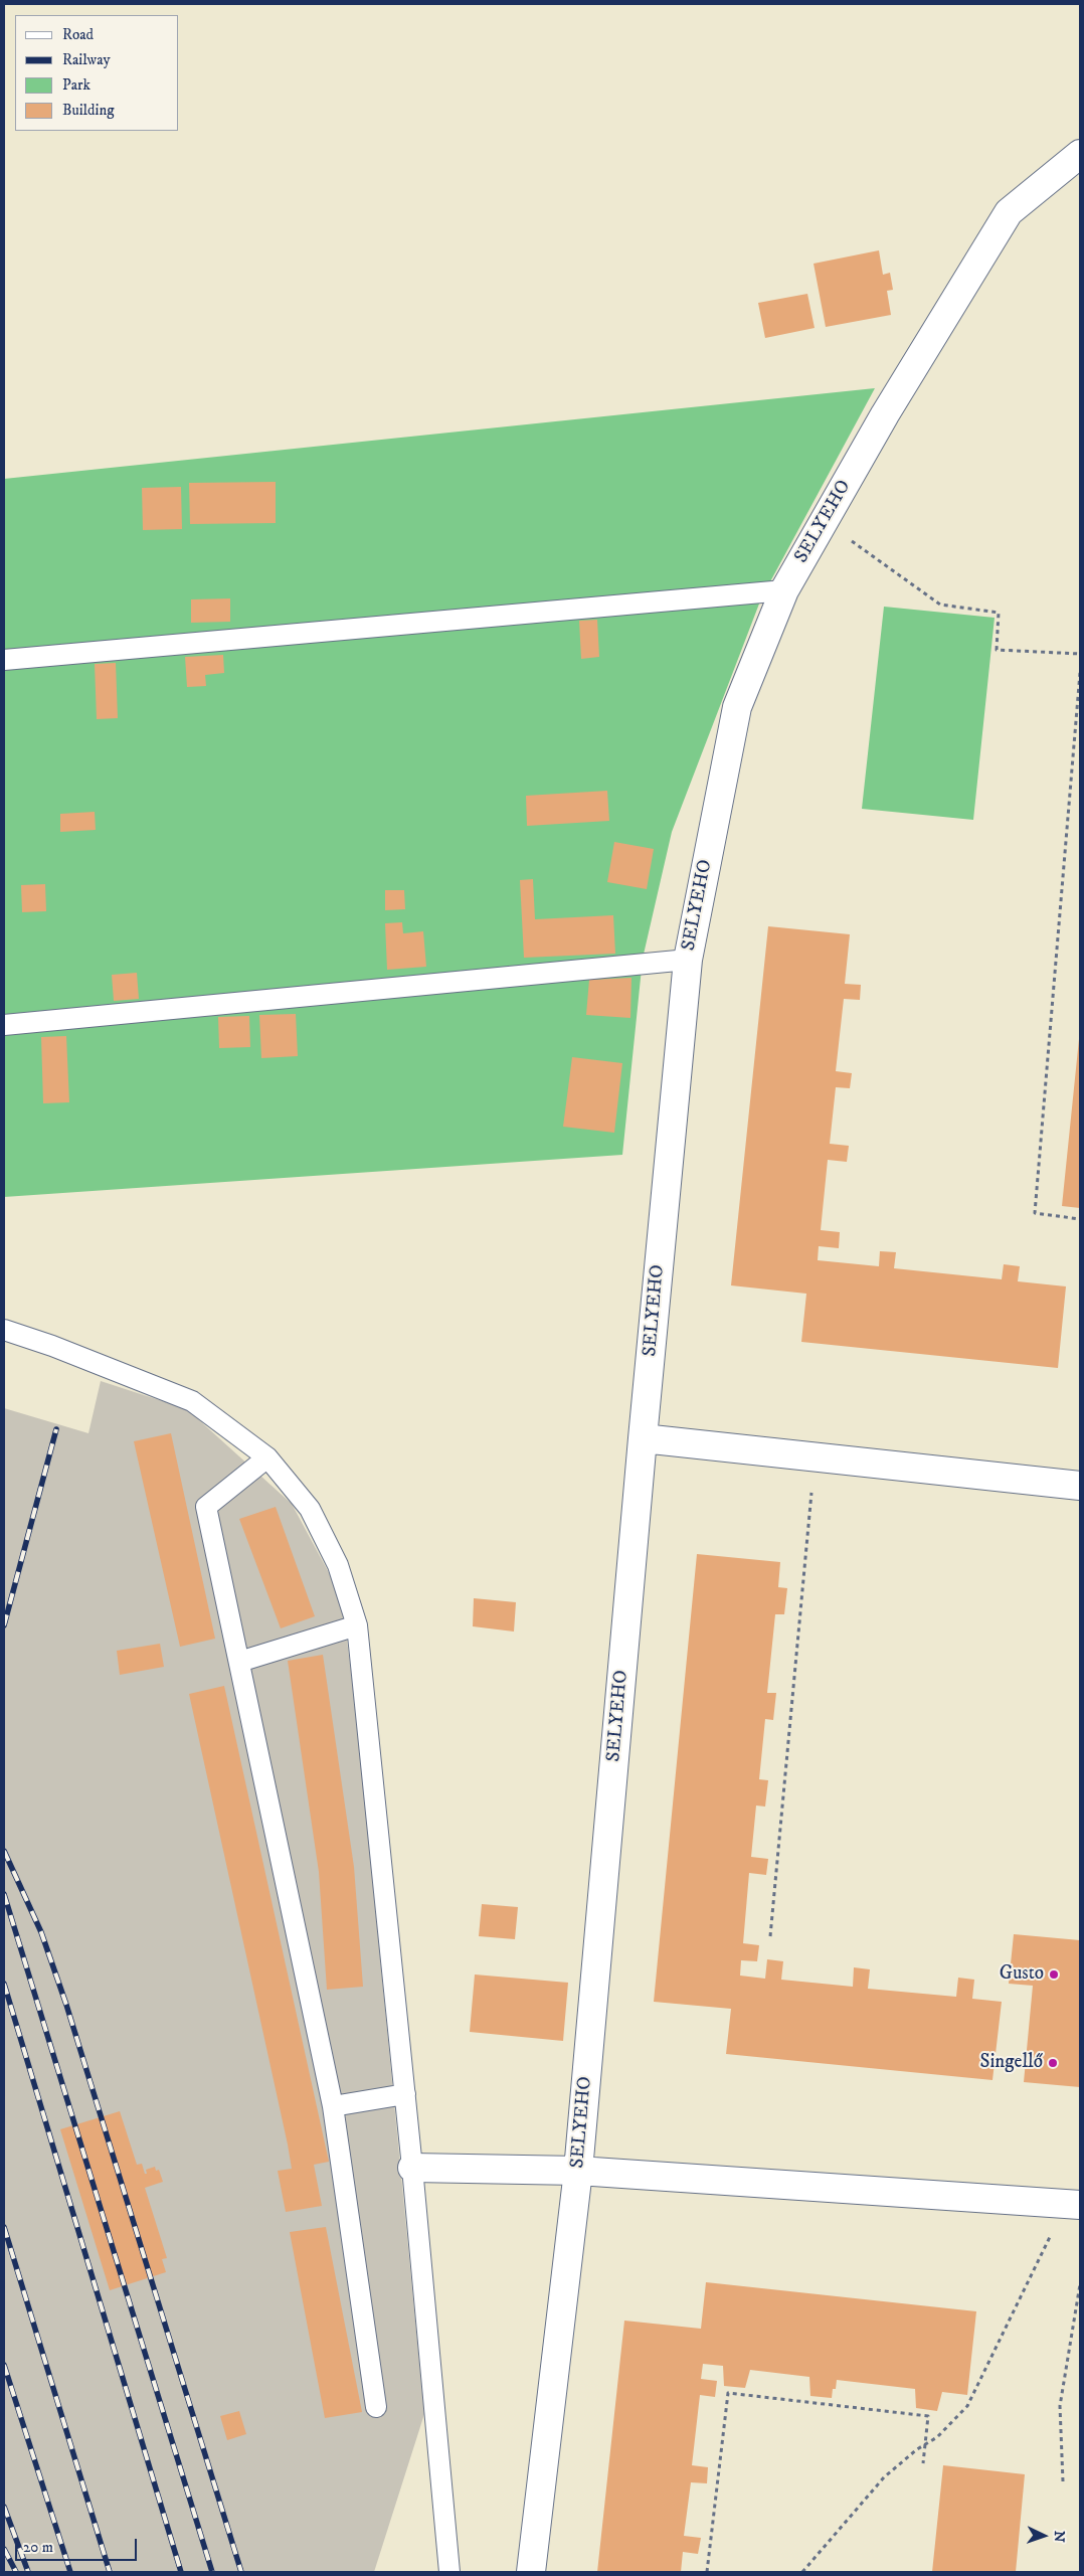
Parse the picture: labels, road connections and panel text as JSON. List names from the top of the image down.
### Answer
{
  "streets": {
    "street": ["SELYEHO"]
  },
  "places": ["Gusto", "Singellő"],
  "legend": [
    "Road",
    "Railway",
    "Park",
    "Building"
  ],
  "scale_bar": "20 m",
  "north": "right"
}
